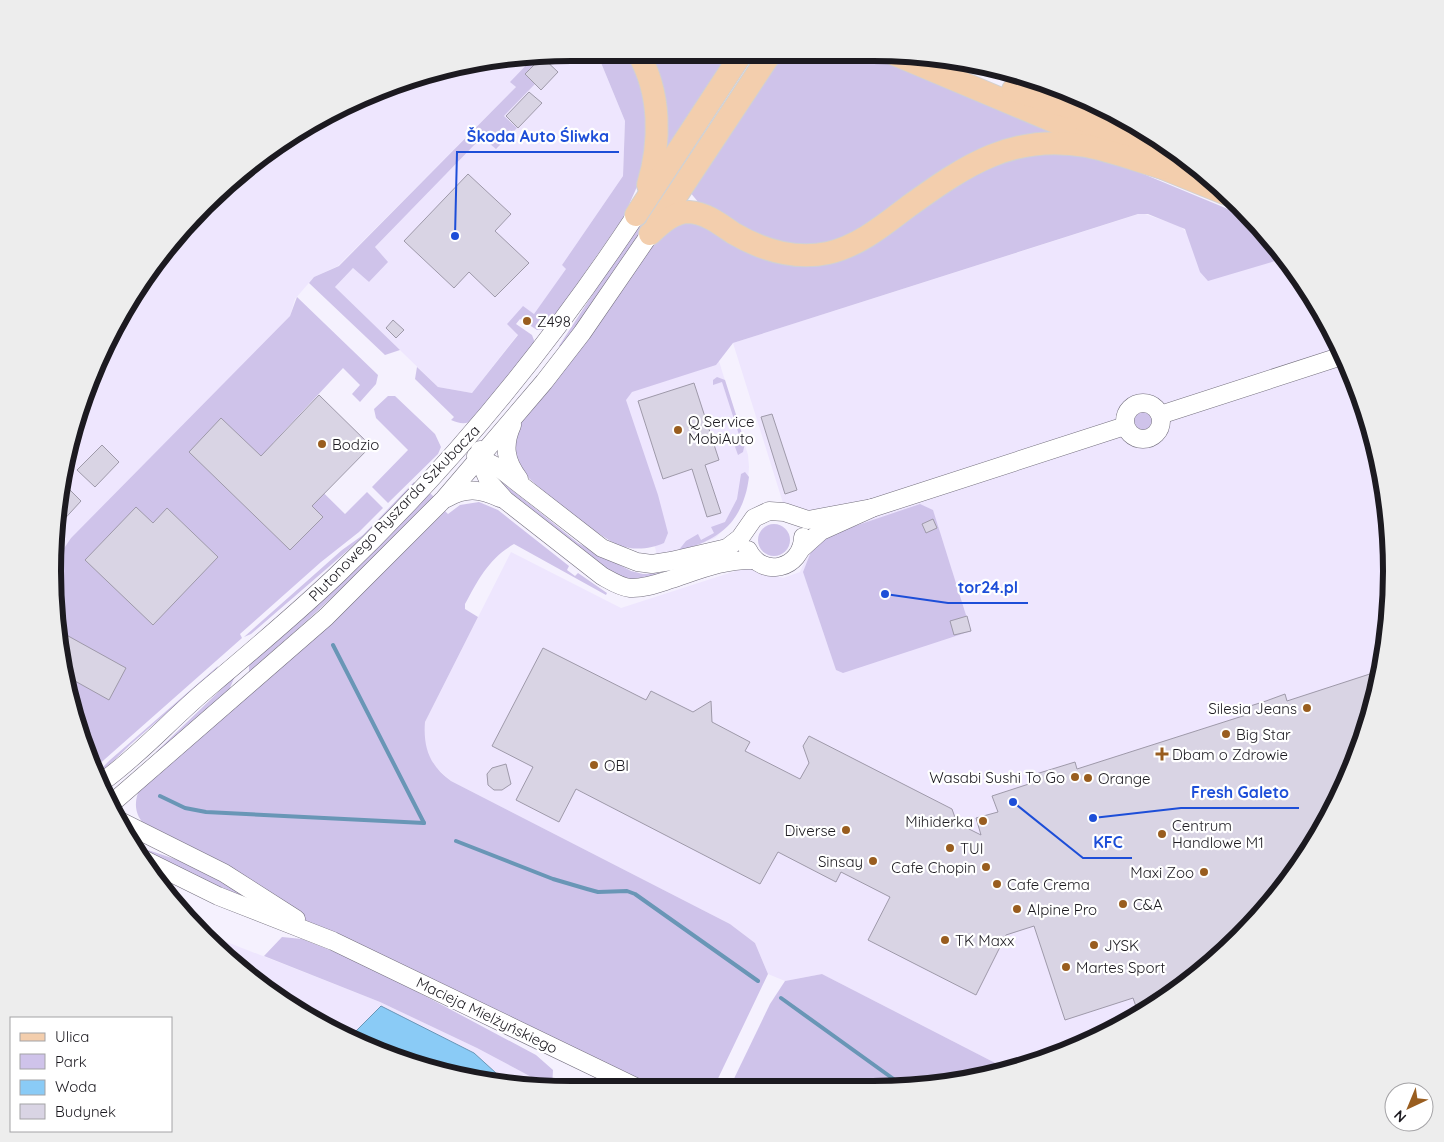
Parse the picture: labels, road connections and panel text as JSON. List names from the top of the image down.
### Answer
{
  "streets": {
    "street": ["Plutonowego Ryszarda Szkubacza", "Macieja Mielżyńskiego"]
  },
  "places": {
    "other": [
      "Škoda Auto Śliwka",
      "Z498",
      "Q Service MobiAuto",
      "Bodzio",
      "tor24.pl",
      "Silesia Jeans",
      "Big Star",
      "OBI",
      "Wasabi Sushi To Go",
      "Orange",
      "KFC",
      "Fresh Galeto",
      "Mihiderka",
      "Diverse",
      "Centrum Handlowe M1",
      "TUI",
      "Sinsay",
      "Cafe Chopin",
      "Maxi Zoo",
      "Cafe Crema",
      "C&A",
      "Alpine Pro",
      "TK Maxx",
      "JYSK",
      "Martes Sport"
    ],
    "health": ["Dbam o Zdrowie"]
  },
  "legend": [
    "Ulica",
    "Park",
    "Woda",
    "Budynek"
  ],
  "north": "bottom left"
}
